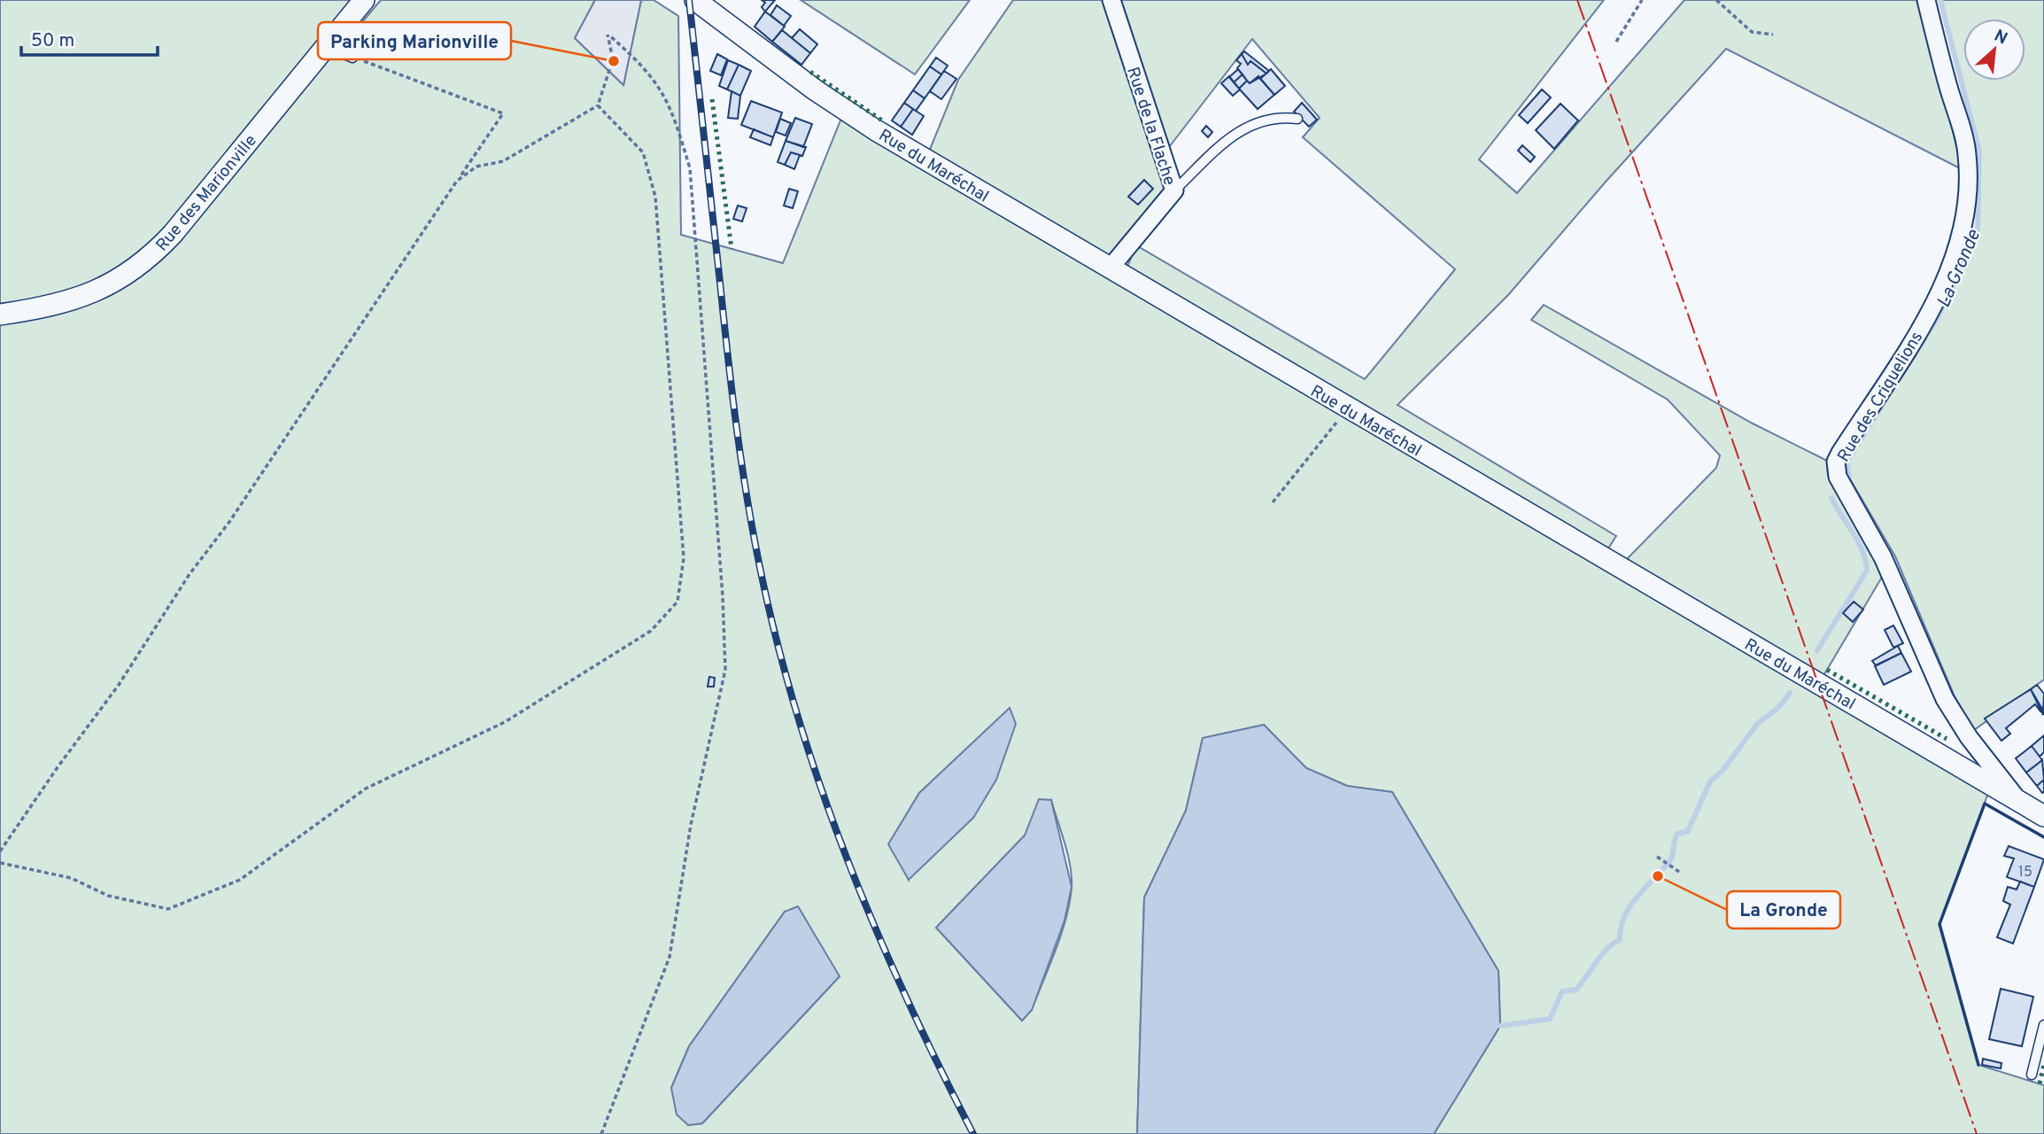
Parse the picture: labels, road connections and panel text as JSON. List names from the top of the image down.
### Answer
{
  "streets": {
    "street": [
      "Rue de la Flache",
      "Rue du Maréchal",
      "Rue des Marionville",
      "Rue des Criquelions"
    ]
  },
  "crossings": [
    ["Rue de la Flache", "Rue du Maréchal"],
    ["Rue du Maréchal", "Rue des Criquelions"]
  ],
  "water": ["La Gronde"],
  "places": ["Parking Marionville", "La Gronde"],
  "house_numbers": ["15"],
  "scale_bar": "50 m",
  "north": "top right"
}
